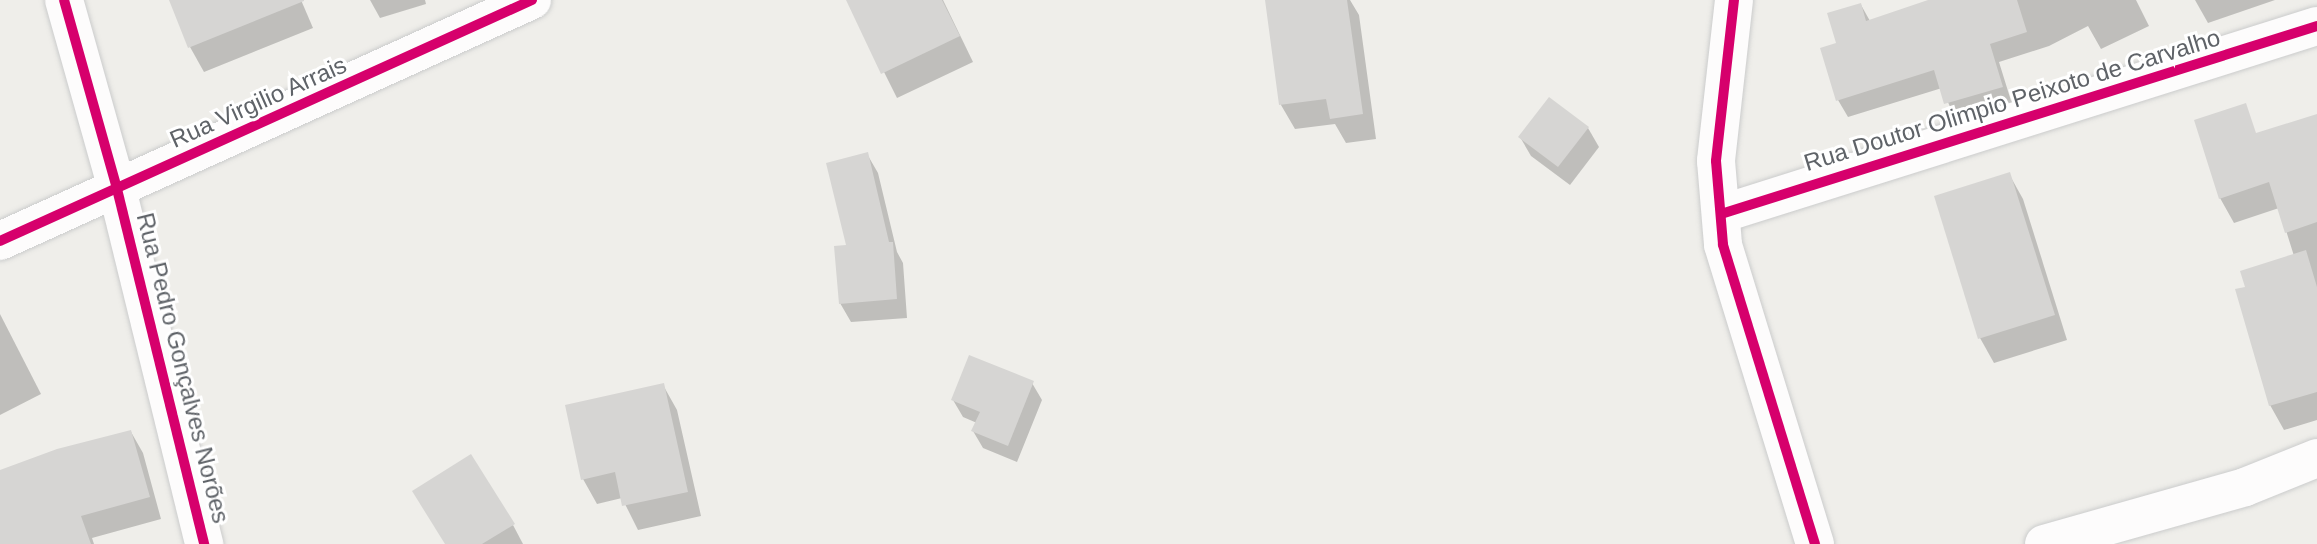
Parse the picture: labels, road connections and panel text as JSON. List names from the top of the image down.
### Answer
{
  "streets": {
    "street": ["Rua Doutor Olimpio Peixoto de Carvalho", "Rua Virgilio Arrais", "Rua Pedro Gonçalves Norões"]
  },
  "crossings": [
    ["Rua Virgilio Arrais", "Rua Pedro Gonçalves Norões"]
  ]
}
